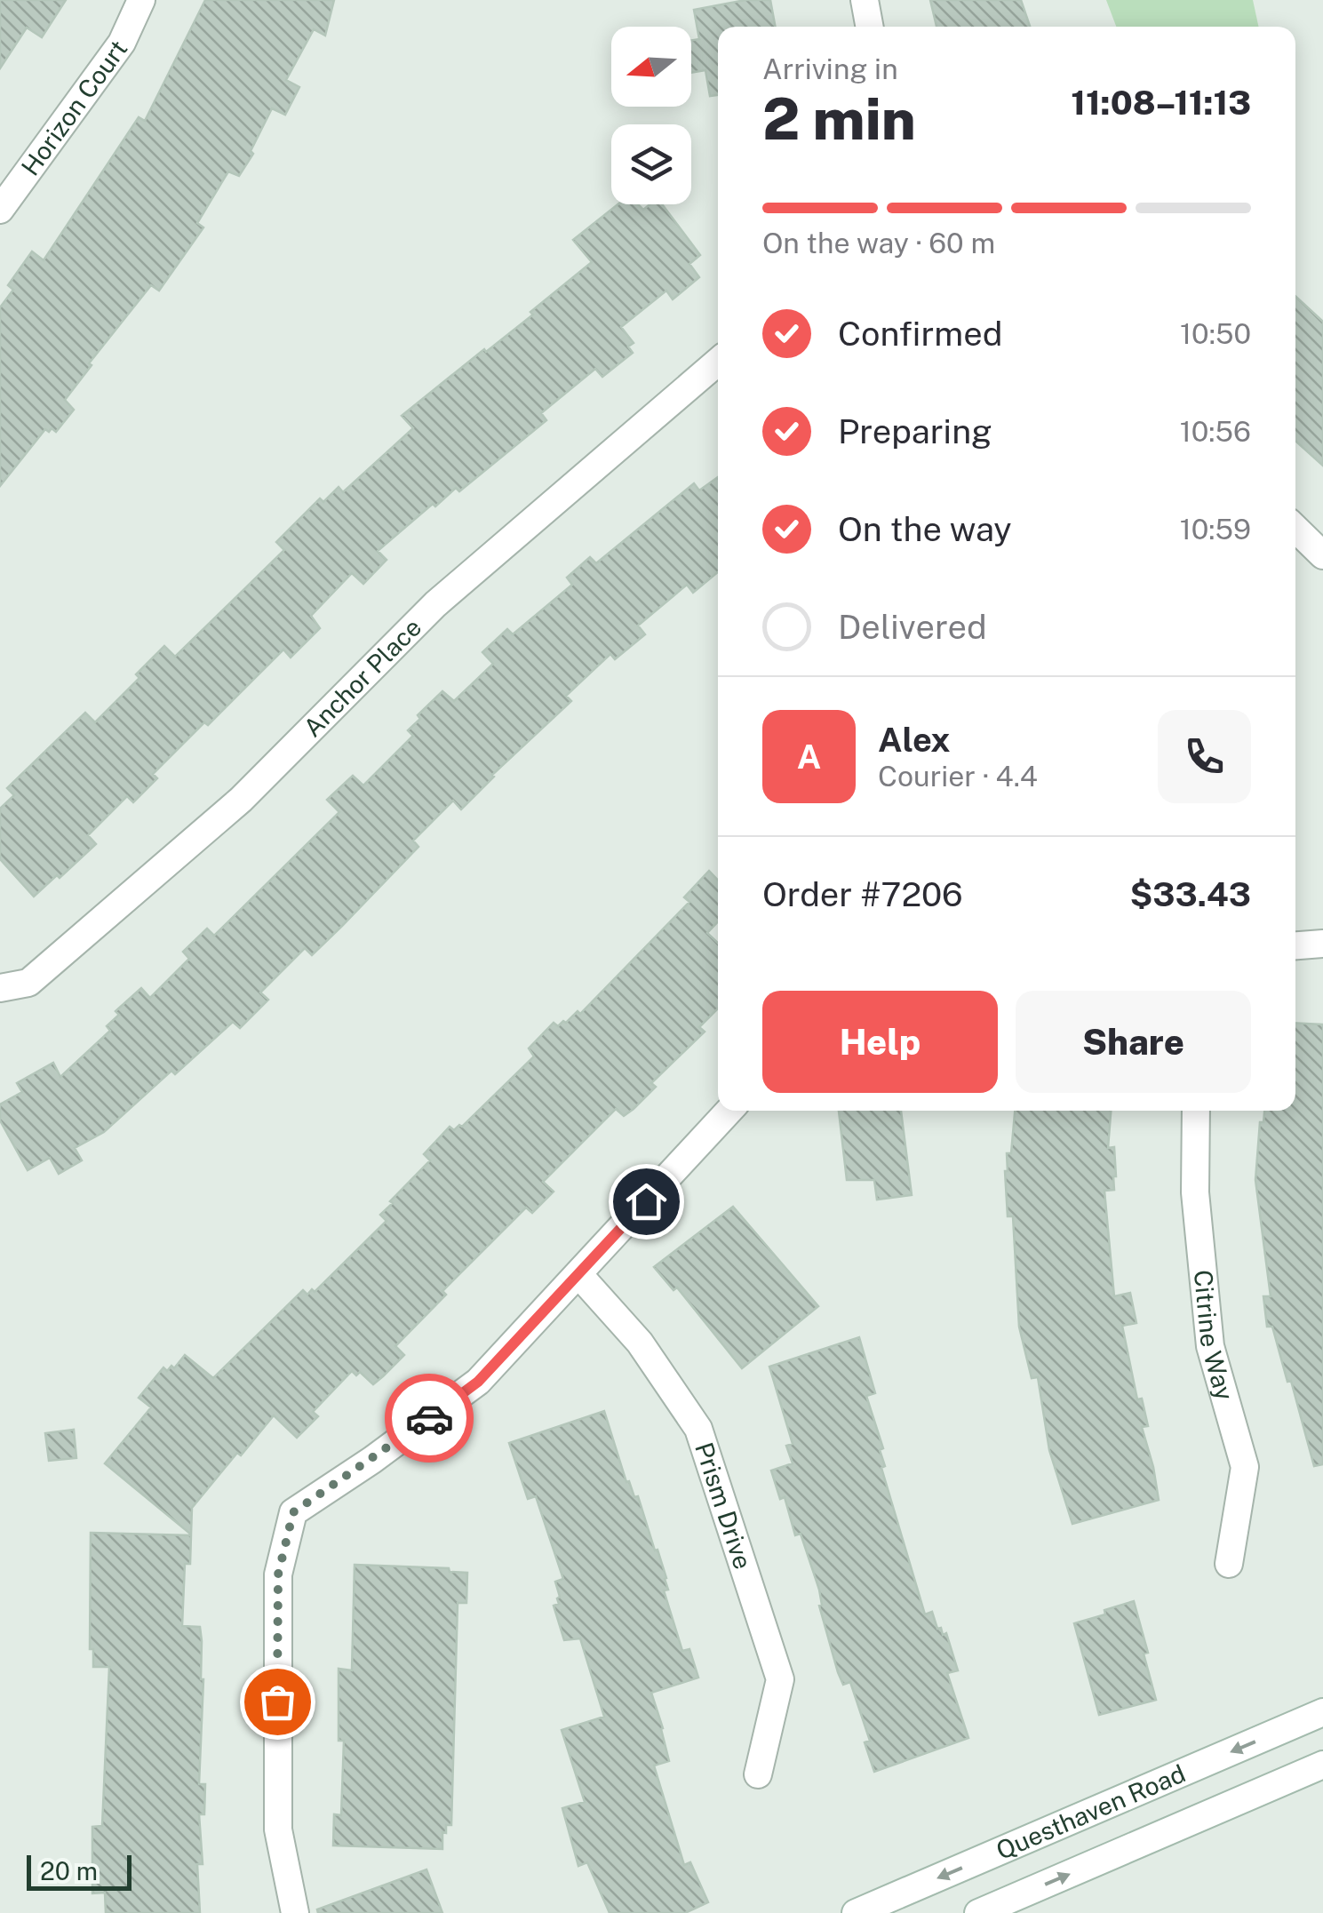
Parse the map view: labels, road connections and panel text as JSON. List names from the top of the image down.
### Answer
{
  "streets": {
    "street": [
      "Horizon Court",
      "Anchor Place",
      "Citrine Way",
      "Prism Drive",
      "Questhaven Road"
    ]
  },
  "scale_bar": "20 m",
  "north": "left",
  "page": {
    "heading": ["2 min", "Arriving in", "11:08–11:13"],
    "panel": [
      "Alex",
      "Courier · 4.4",
      "Order #7206",
      "$33.43"
    ],
    "bar": "On the way · 60 m",
    "list": [
      ["Confirmed", "10:50"],
      ["Preparing", "10:56"],
      ["On the way", "10:59"],
      "Delivered"
    ],
    "round": "A",
    "buttons": ["Help", "Share"],
    "scale": "20 m"
  }
}
